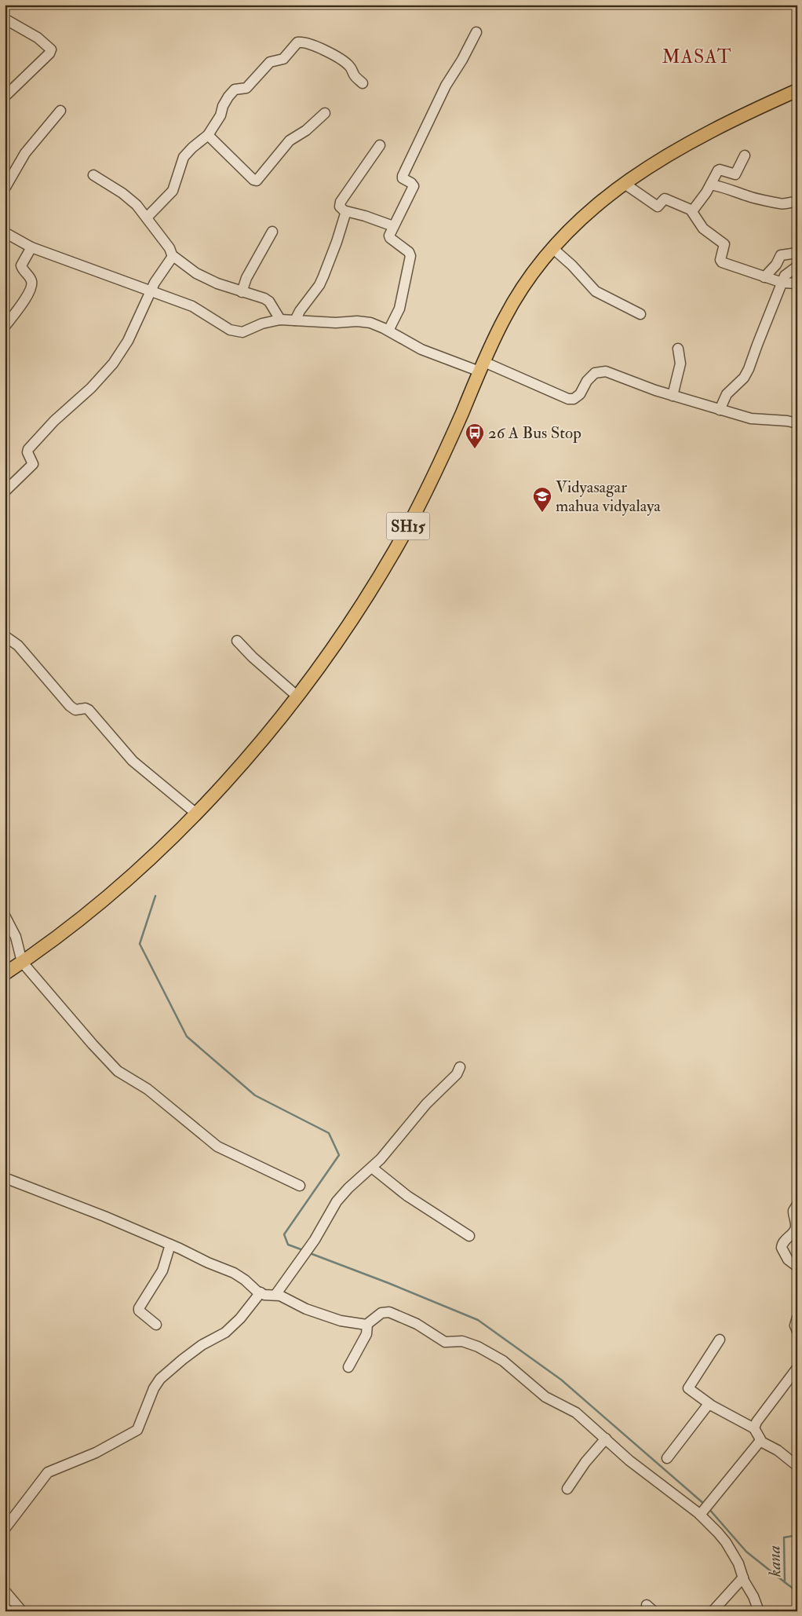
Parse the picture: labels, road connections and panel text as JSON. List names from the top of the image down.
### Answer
{
  "streets": {
    "main road": ["SH15"]
  },
  "districts": ["MASAT"],
  "water": ["kana"],
  "places": {
    "bus stop": ["26 A Bus Stop"],
    "school or university": ["Vidyasagar mahua vidyalaya"]
  }
}
